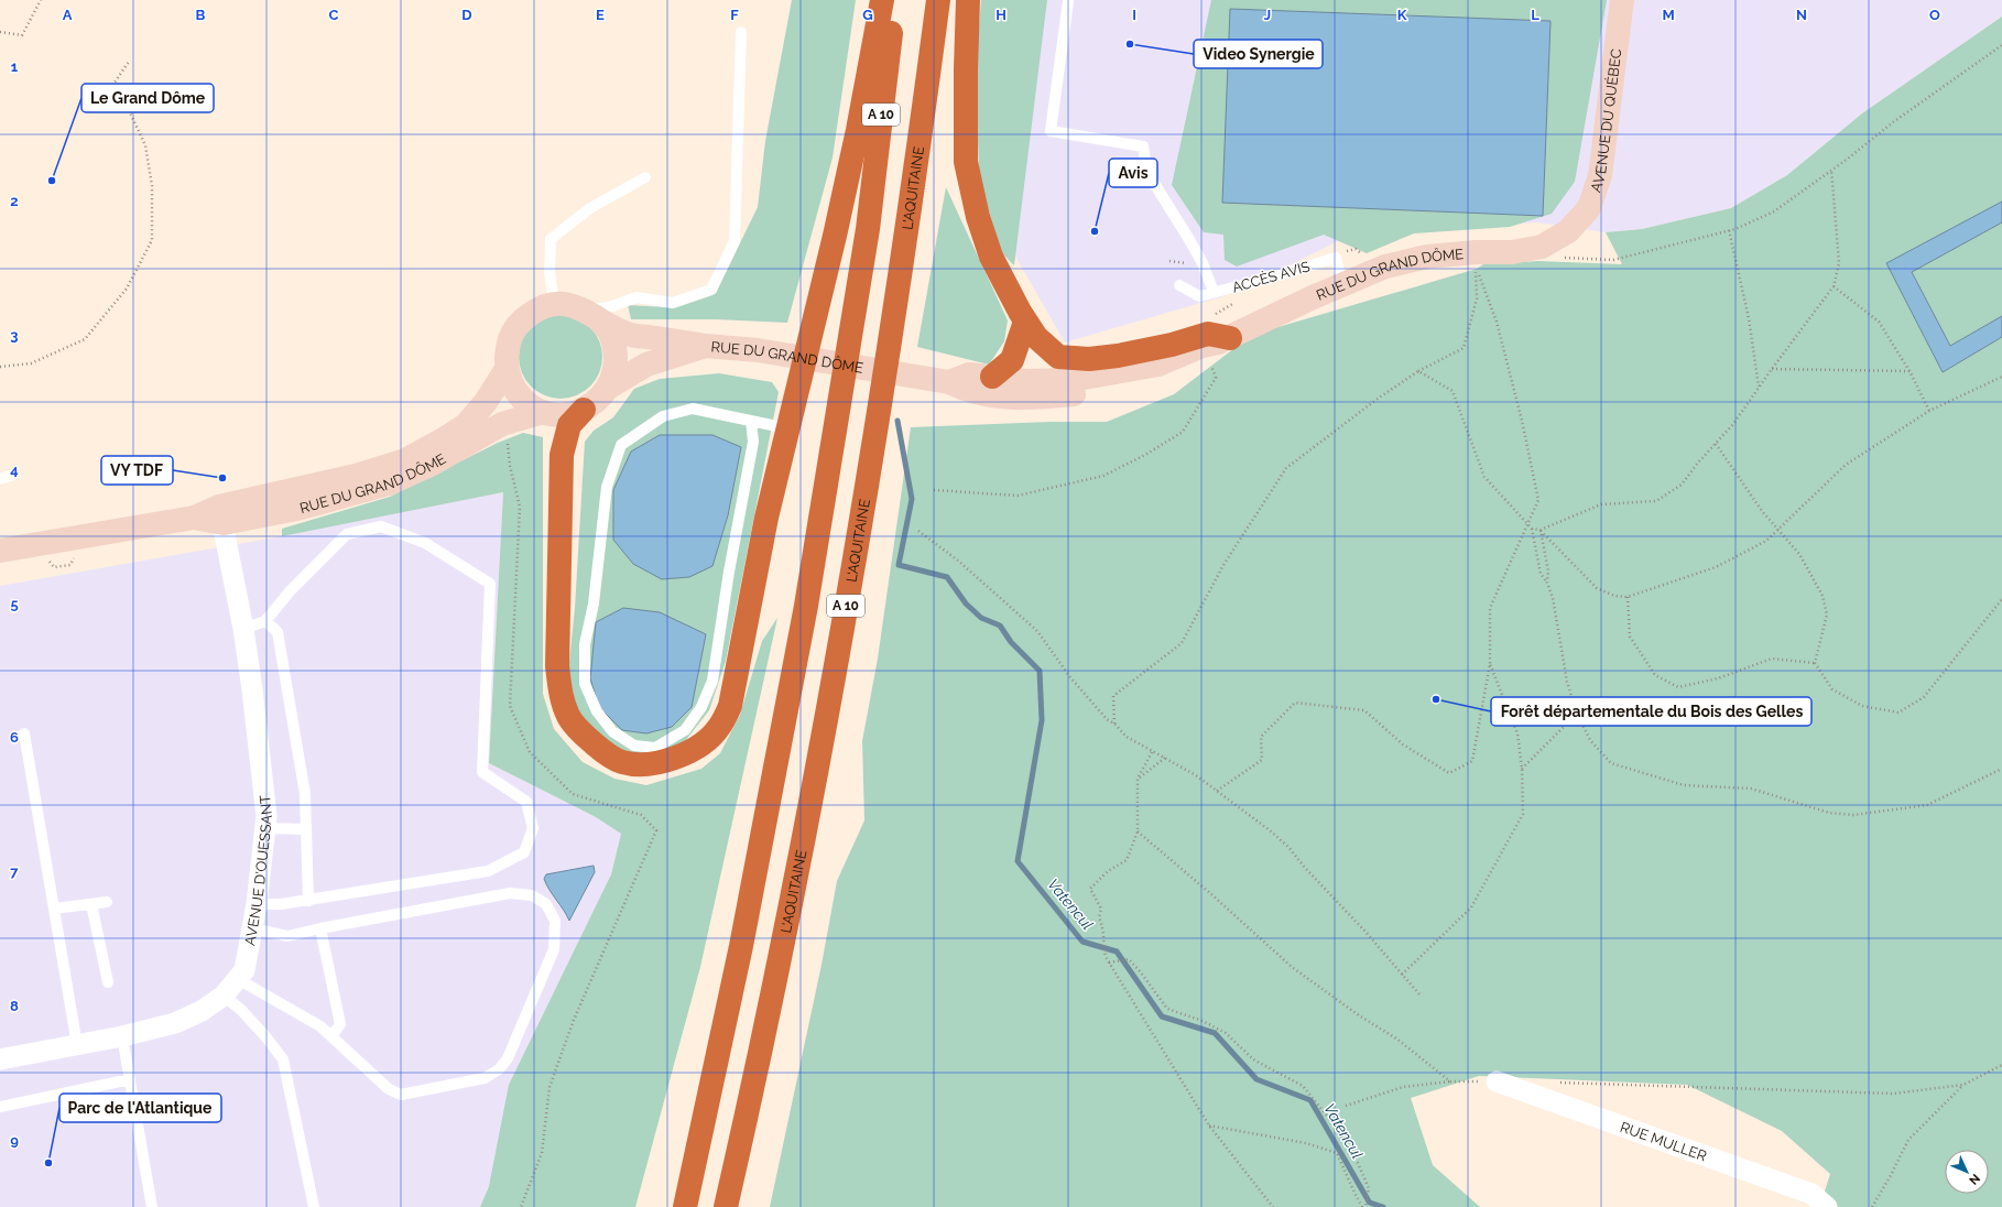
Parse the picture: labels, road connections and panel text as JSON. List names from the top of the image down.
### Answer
{
  "streets": {
    "highway": ["A 10", "L'AQUITAINE"],
    "street": [
      "AVENUE DU QUÉBEC",
      "RUE DU GRAND DÔME",
      "AVENUE D'OUESSANT",
      "RUE MULLER"
    ],
    "lane": ["ACCÈS AVIS"]
  },
  "crossings": [
    ["AVENUE DU QUÉBEC", "RUE DU GRAND DÔME"],
    ["RUE DU GRAND DÔME", "ACCÈS AVIS"],
    ["RUE DU GRAND DÔME", "AVENUE D'OUESSANT"]
  ],
  "water": ["Vatencul"],
  "places": [
    "Video Synergie",
    "Le Grand Dôme",
    "Avis",
    "VY TDF",
    "Forêt départementale du Bois des Gelles",
    "Parc de l'Atlantique"
  ],
  "north": "bottom right",
  "grid": {
    "columns": [
      "A",
      "B",
      "C",
      "D",
      "E",
      "F",
      "G",
      "H",
      "I",
      "J",
      "K",
      "L",
      "M",
      "N",
      "O"
    ],
    "rows": [
      "1",
      "2",
      "3",
      "4",
      "5",
      "6",
      "7",
      "8",
      "9"
    ]
  }
}
